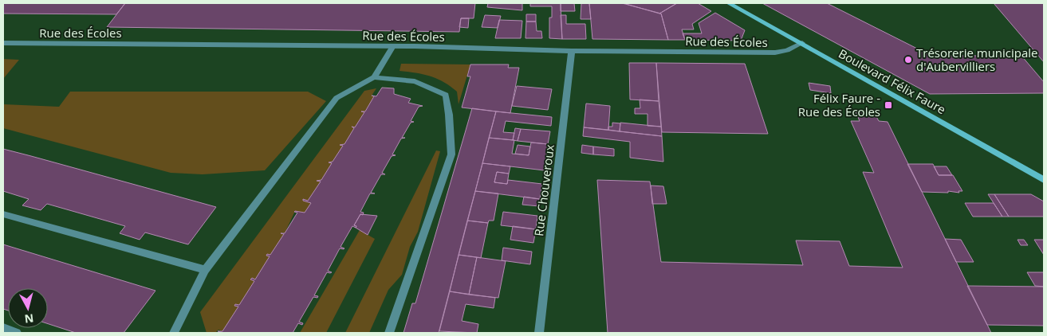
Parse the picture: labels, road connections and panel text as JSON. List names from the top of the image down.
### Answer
{
  "streets": {
    "main road": ["Boulevard Félix Faure"],
    "street": ["Rue des Écoles", "Rue Chouveroux"]
  },
  "crossings": [
    ["Rue des Écoles", "Boulevard Félix Faure"],
    ["Rue des Écoles", "Rue Chouveroux"]
  ],
  "places": {
    "other": ["Trésorerie municipale d'Aubervilliers"],
    "transit": ["Félix Faure - Rue des Écoles"]
  },
  "north": "bottom"
}
